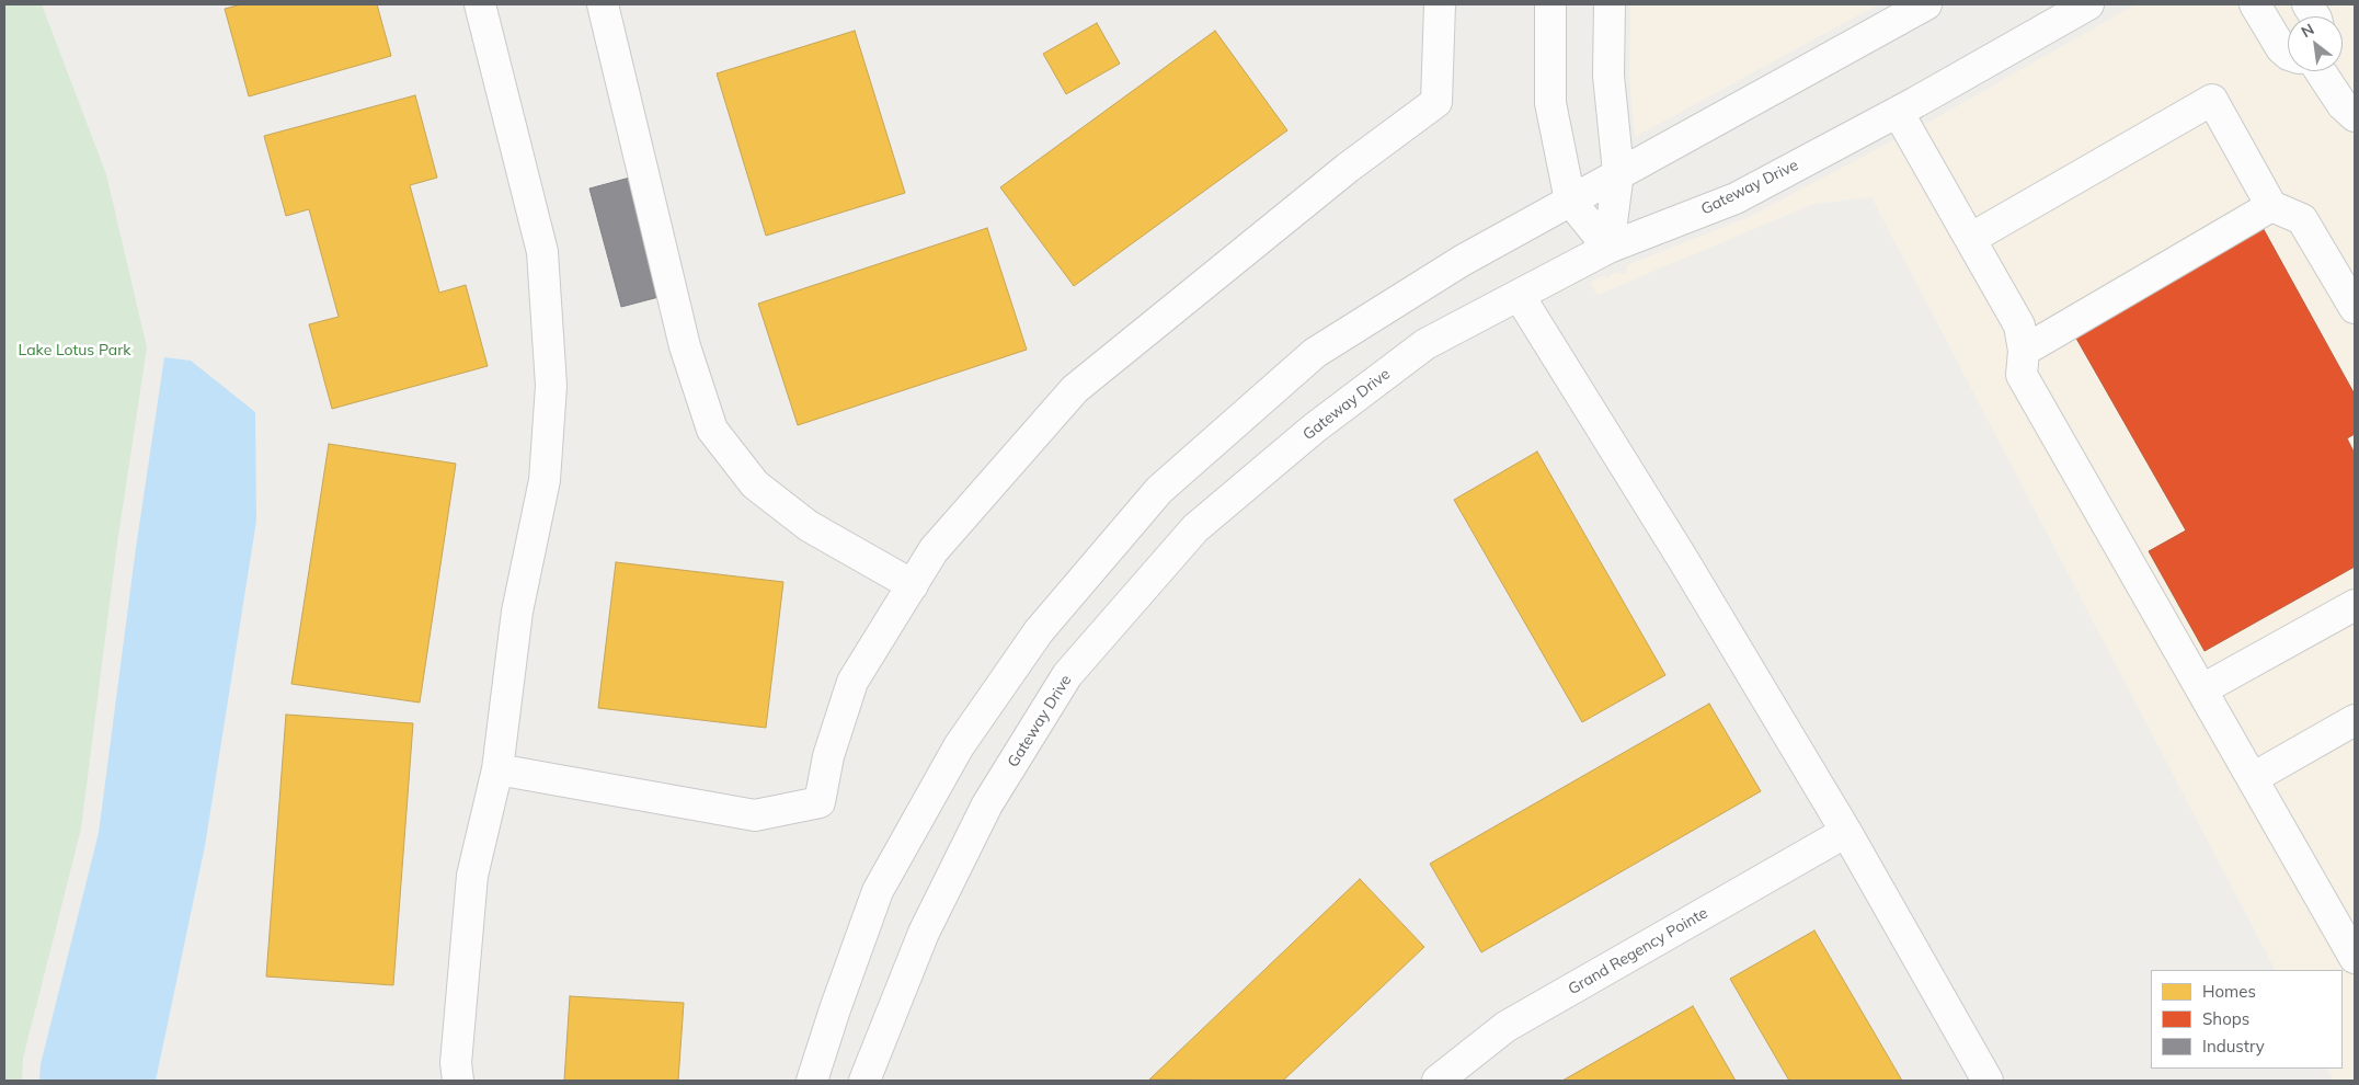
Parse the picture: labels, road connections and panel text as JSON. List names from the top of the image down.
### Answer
{
  "streets": {
    "street": ["Gateway Drive", "Grand Regency Pointe"]
  },
  "parks": ["Lake Lotus Park"],
  "legend": ["Homes", "Shops", "Industry"],
  "north": "top left"
}
